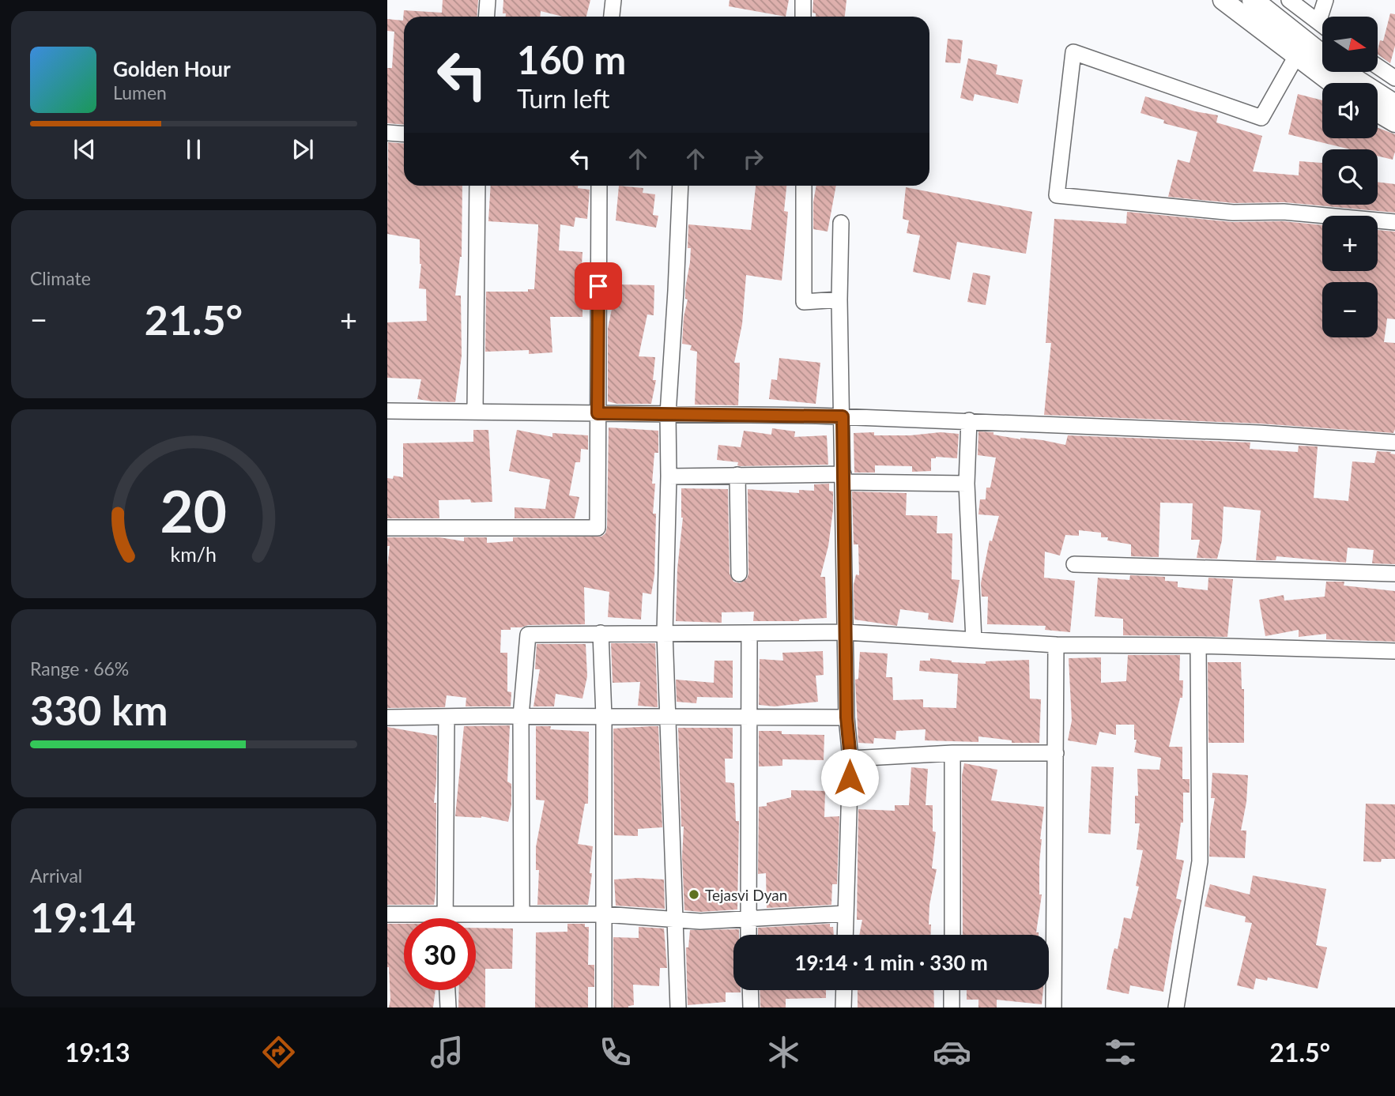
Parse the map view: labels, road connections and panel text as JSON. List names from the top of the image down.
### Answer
{
  "places": ["Tejasvi Dyan"],
  "north": "right",
  "page": {
    "map_buttons": ["+", "−"],
    "turn": ["160 m", "Turn left"],
    "song": ["Golden Hour", "Lumen"],
    "tile": [
      "Climate",
      ["Range · 66%", "330 km"],
      ["Arrival", "19:14"]
    ],
    "heat": ["−", "21.5°", "+"],
    "limit": "30",
    "trip": "19:14 · 1 min · 330 m",
    "tabs": ["19:13", "21.5°"],
    "gauge": ["20", "km/h"]
  }
}
